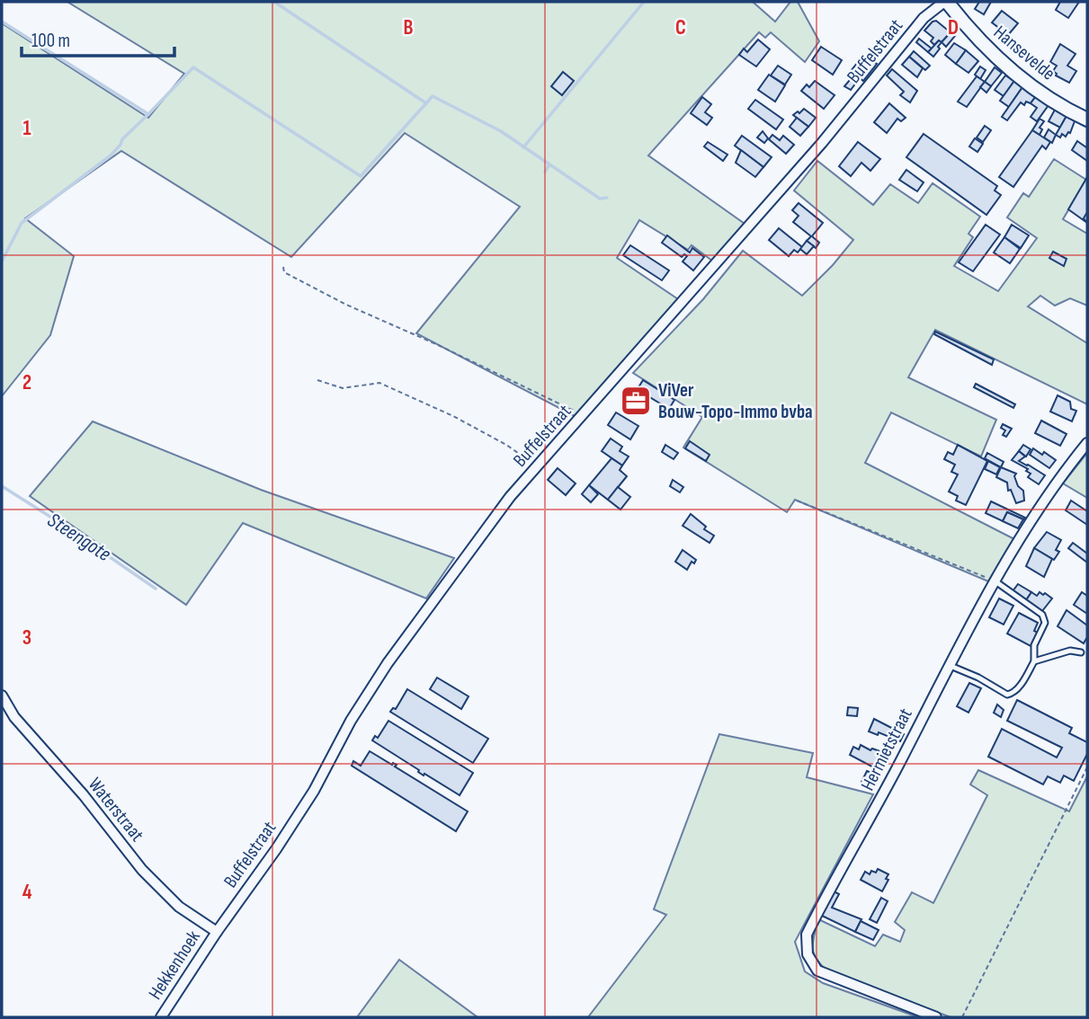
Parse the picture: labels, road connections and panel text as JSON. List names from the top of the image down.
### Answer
{
  "streets": {
    "street": [
      "Buffelstraat",
      "Hansevelde",
      "Hermietstraat",
      "Waterstraat",
      "Hekkenhoek"
    ]
  },
  "crossings": [
    ["Buffelstraat", "Hansevelde"],
    ["Buffelstraat", "Waterstraat"],
    ["Buffelstraat", "Hekkenhoek"],
    ["Waterstraat", "Hekkenhoek"]
  ],
  "water": ["Steengote"],
  "places": {
    "office": ["ViVer Bouw-Topo-Immo bvba"]
  },
  "scale_bar": "100 m",
  "grid": {
    "columns": ["B", "C", "D"],
    "rows": [
      "1",
      "2",
      "3",
      "4"
    ]
  }
}
